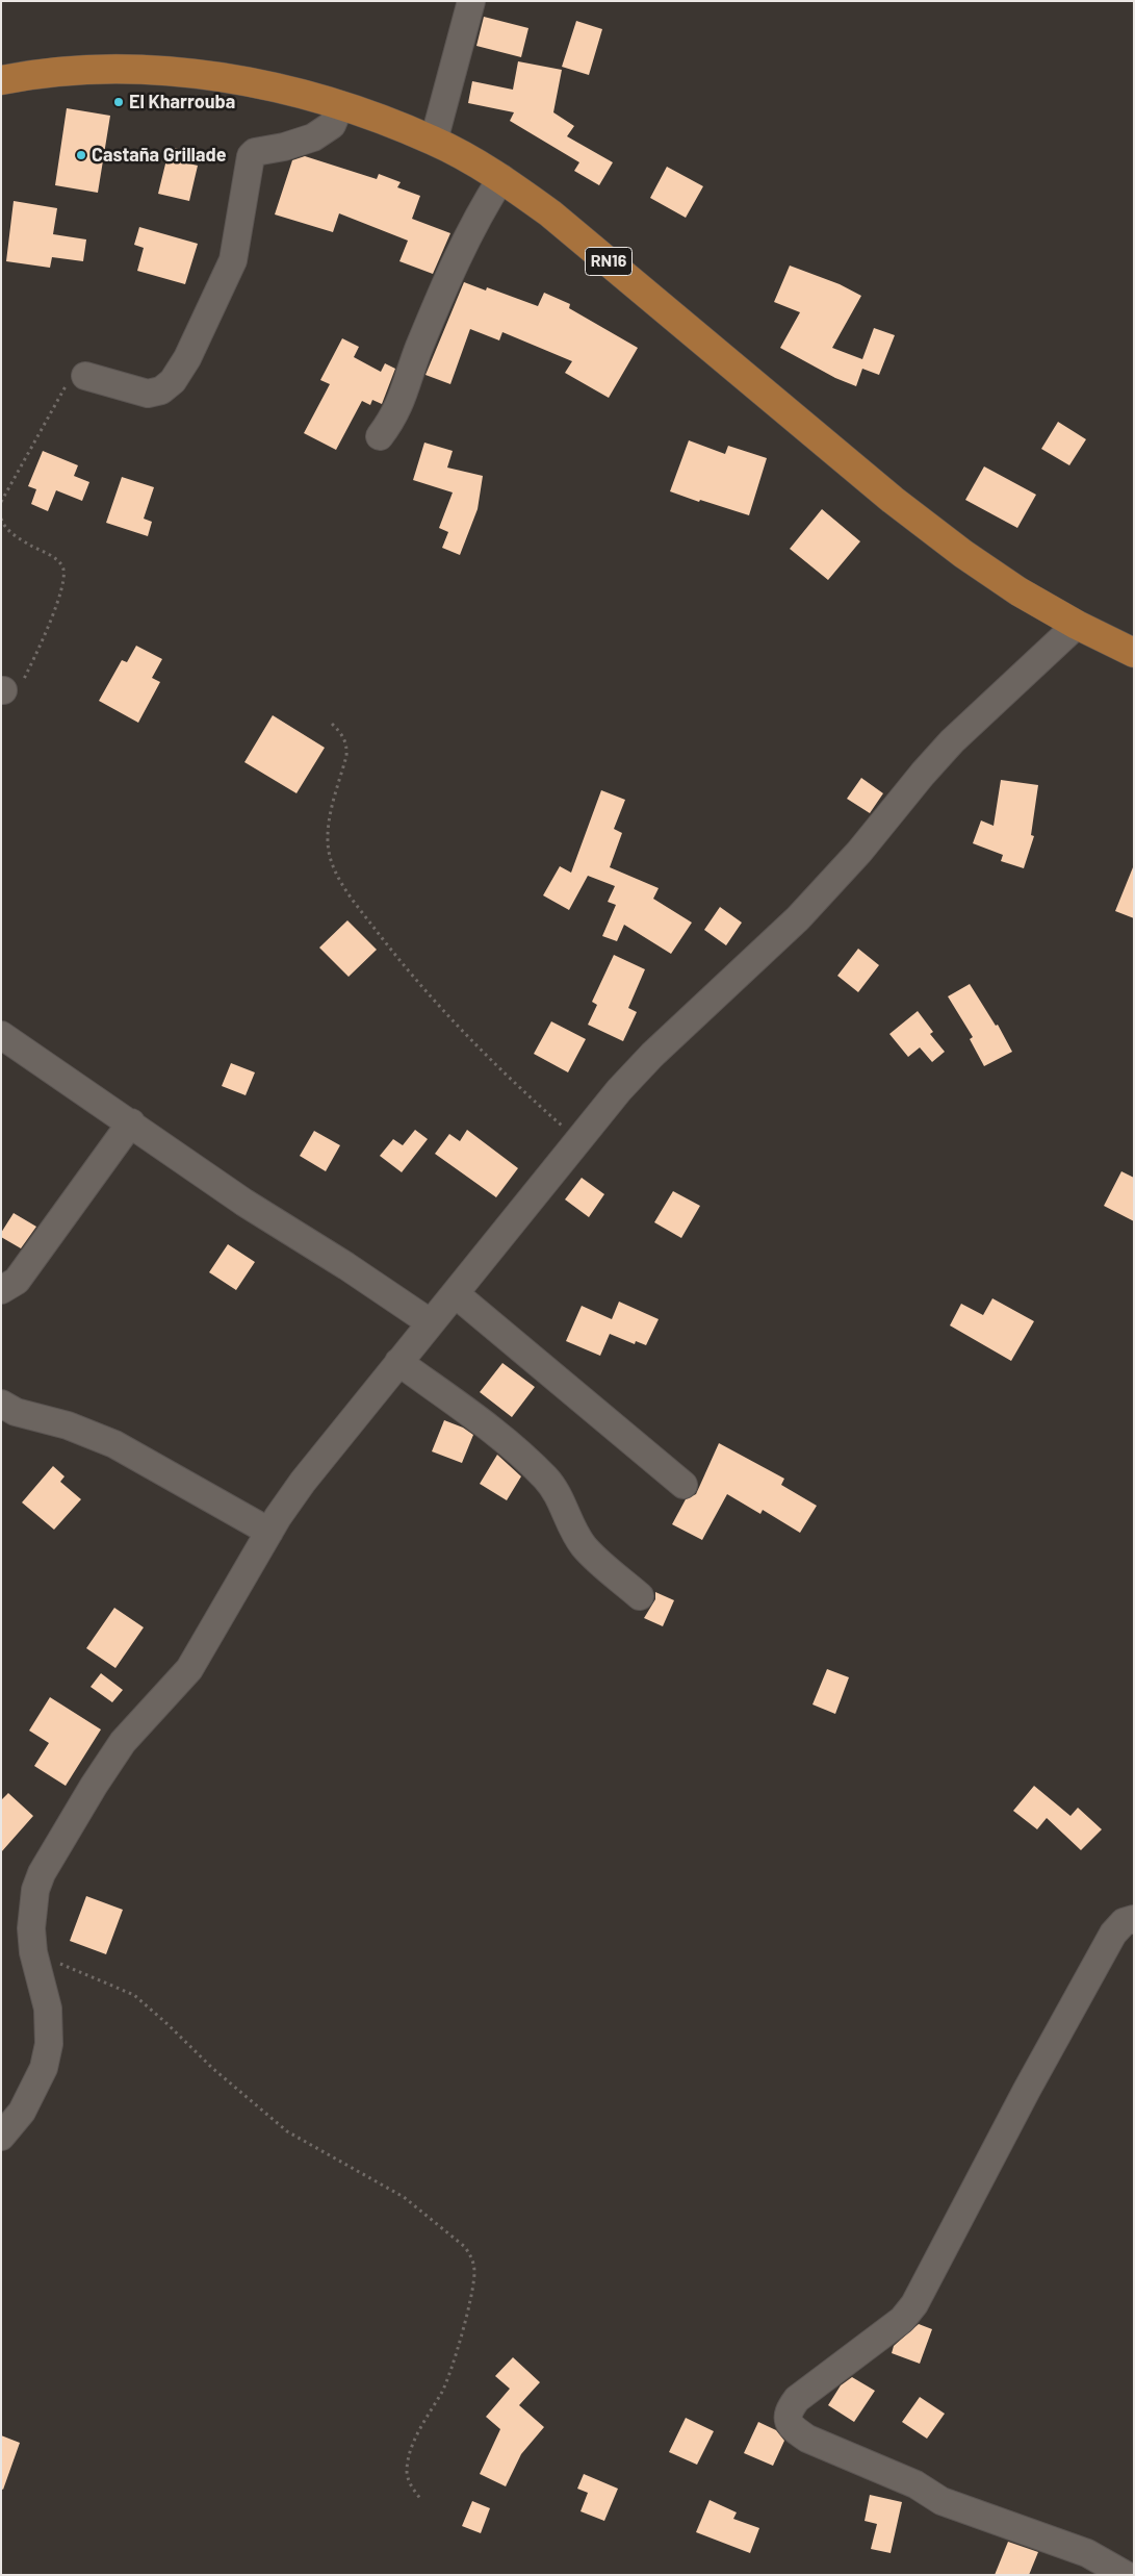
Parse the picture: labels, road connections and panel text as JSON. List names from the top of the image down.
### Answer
{
  "streets": {
    "main road": ["RN16"]
  },
  "places": ["El Kharrouba", "Castaña Grillade"]
}
